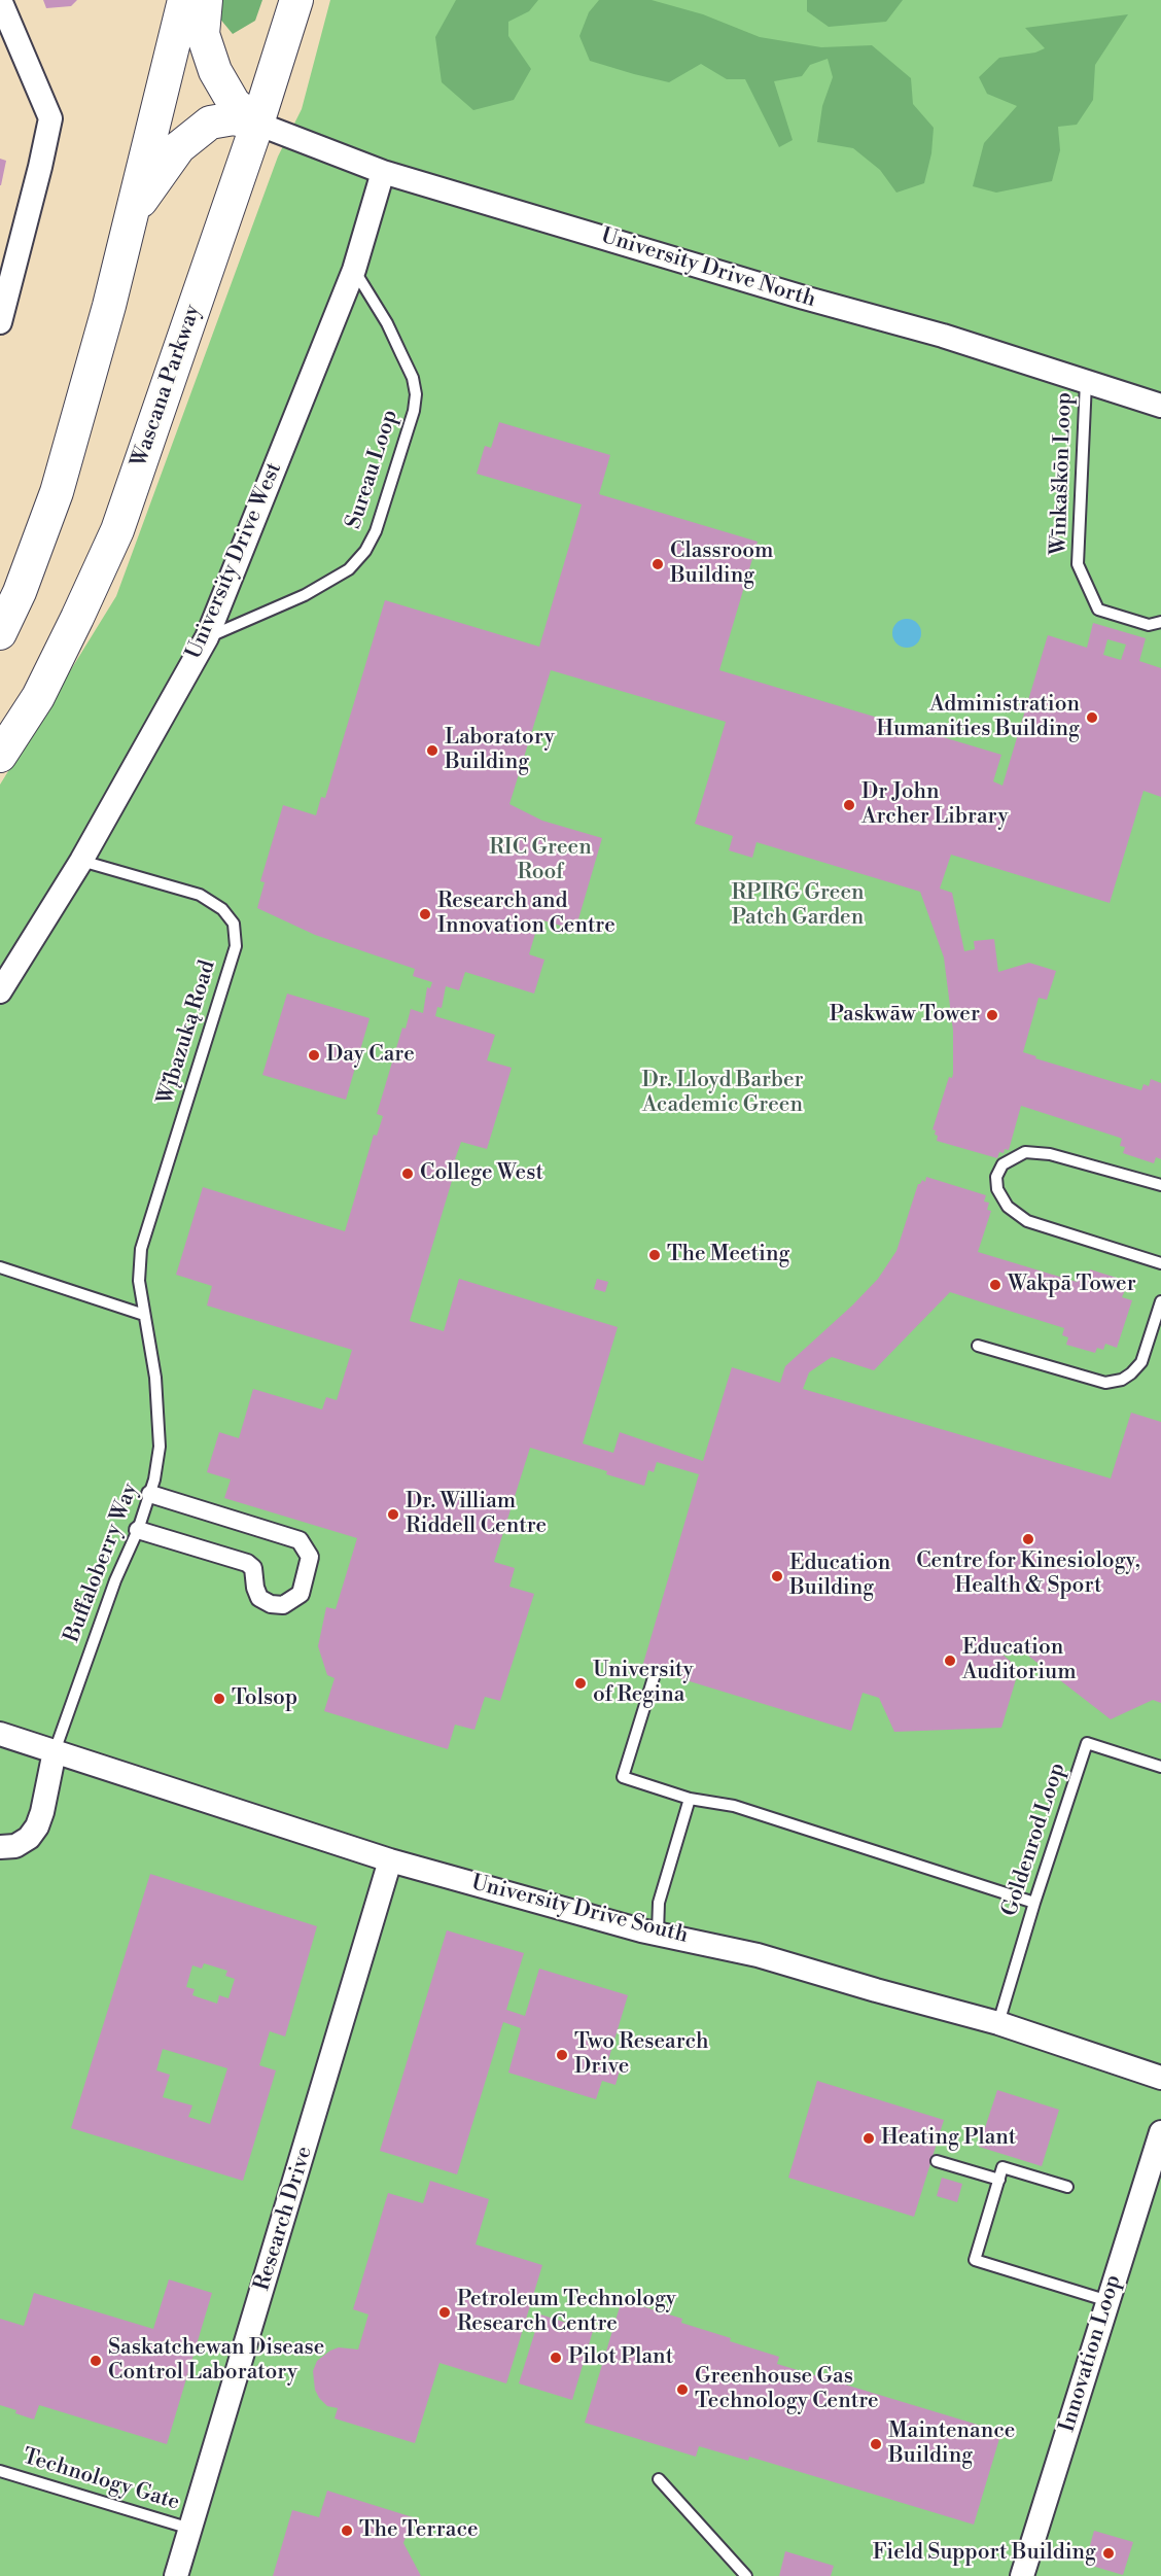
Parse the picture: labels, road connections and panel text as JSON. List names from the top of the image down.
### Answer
{
  "streets": {
    "main road": ["Wascana Parkway"],
    "street": [
      "University Drive North",
      "University Drive West",
      "University Drive South",
      "Research Drive",
      "Innovation Loop"
    ],
    "lane": [
      "Sureau Loop",
      "Wīnkaškōn Loop",
      "Wį́bazuką Road",
      "Buffaloberry Way",
      "Goldenrod Loop",
      "Technology Gate"
    ]
  },
  "crossings": [
    ["University Drive North", "Wascana Parkway"],
    ["University Drive North", "Wīnkaškōn Loop"],
    ["University Drive North", "University Drive West"],
    ["Sureau Loop", "University Drive West"],
    ["University Drive West", "Wį́bazuką Road"],
    ["Wį́bazuką Road", "Buffaloberry Way"],
    ["Buffaloberry Way", "University Drive South"],
    ["Goldenrod Loop", "University Drive South"],
    ["University Drive South", "Research Drive"],
    ["Research Drive", "Technology Gate"]
  ],
  "parks": ["RIC Green Roof", "RPIRG Green Patch Garden", "Dr. Lloyd Barber Academic Green"],
  "places": [
    "Classroom Building",
    "Administration Humanities Building",
    "Laboratory Building",
    "Dr John Archer Library",
    "Research and Innovation Centre",
    "Paskwāw Tower",
    "Day Care",
    "College West",
    "The Meeting",
    "Wakpā Tower",
    "Dr. William Riddell Centre",
    "Centre for Kinesiology, Health & Sport",
    "Education Building",
    "Education Auditorium",
    "University of Regina",
    "Tolsop",
    "Two Research Drive",
    "Heating Plant",
    "Petroleum Technology Research Centre",
    "Pilot Plant",
    "Saskatchewan Disease Control Laboratory",
    "Greenhouse Gas Technology Centre",
    "Maintenance Building",
    "The Terrace",
    "Field Support Building"
  ]
}
